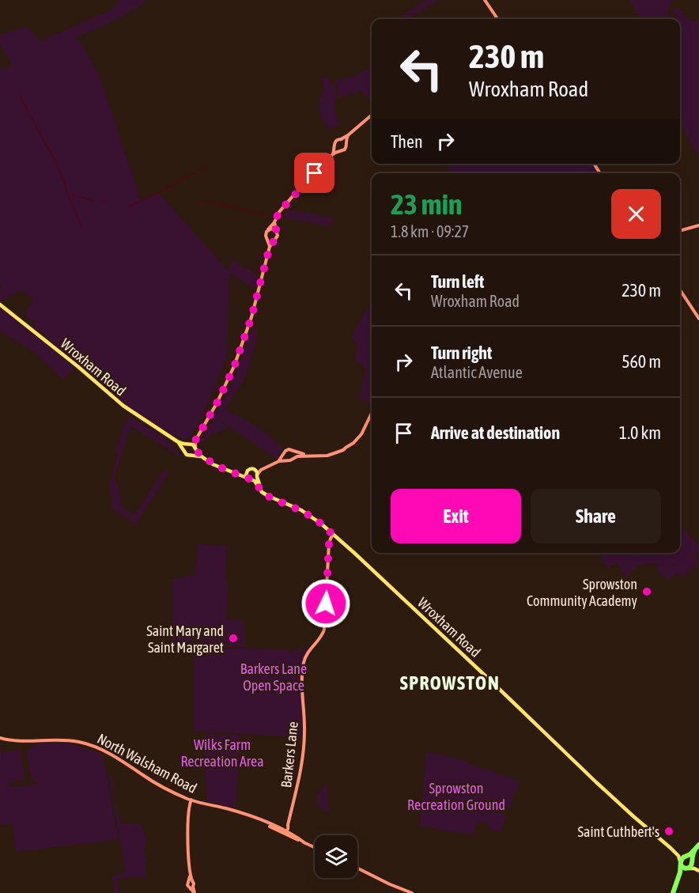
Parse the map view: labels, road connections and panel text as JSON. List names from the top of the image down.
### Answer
{
  "streets": {
    "main road": ["Wroxham Road"],
    "street": ["Barkers Lane", "North Walsham Road"]
  },
  "crossings": [
    ["Wroxham Road", "Barkers Lane"],
    ["Barkers Lane", "North Walsham Road"]
  ],
  "districts": ["SPROWSTON"],
  "parks": ["Barkers Lane Open Space", "Wilks Farm Recreation Area", "Sprowston Recreation Ground"],
  "places": ["Sprowston Community Academy", "Saint Mary and Saint Margaret", "Saint Cuthbert's"],
  "page": {
    "turn": ["230 m", "Wroxham Road"],
    "then": "Then",
    "heading": ["23 min", "1.8 km · 09:27"],
    "list": [
      {
        "name": "Turn left",
        "note": "Wroxham Road",
        "value": "230 m"
      },
      {
        "name": "Turn right",
        "note": "Atlantic Avenue",
        "value": "560 m"
      },
      {
        "name": "Arrive at destination",
        "value": "1.0 km"
      }
    ],
    "buttons": ["Exit", "Share"]
  }
}
